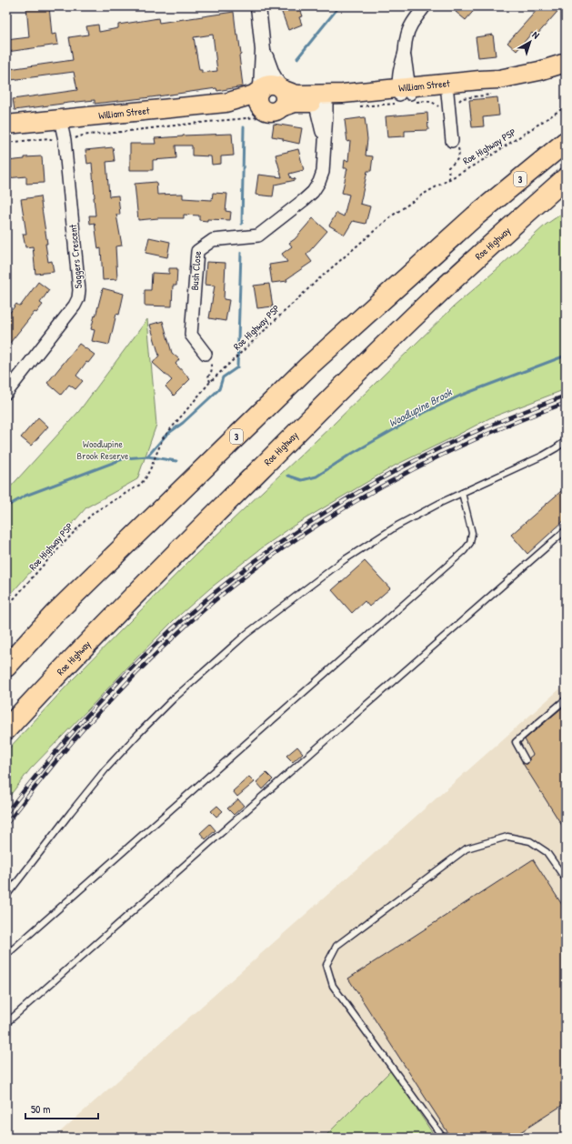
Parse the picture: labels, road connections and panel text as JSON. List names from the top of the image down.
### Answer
{
  "streets": {
    "highway": ["3", "Roe Highway"],
    "main road": ["William Street"],
    "street": ["Saggers Crescent", "Bush Close"],
    "path": ["Roe Highway PSP"]
  },
  "crossings": [
    ["William Street", "Saggers Crescent"],
    ["William Street", "Bush Close"]
  ],
  "water": ["Woodlupine Brook"],
  "parks": ["Woodlupine Brook Reserve"],
  "scale_bar": "50 m",
  "north": "top right"
}
